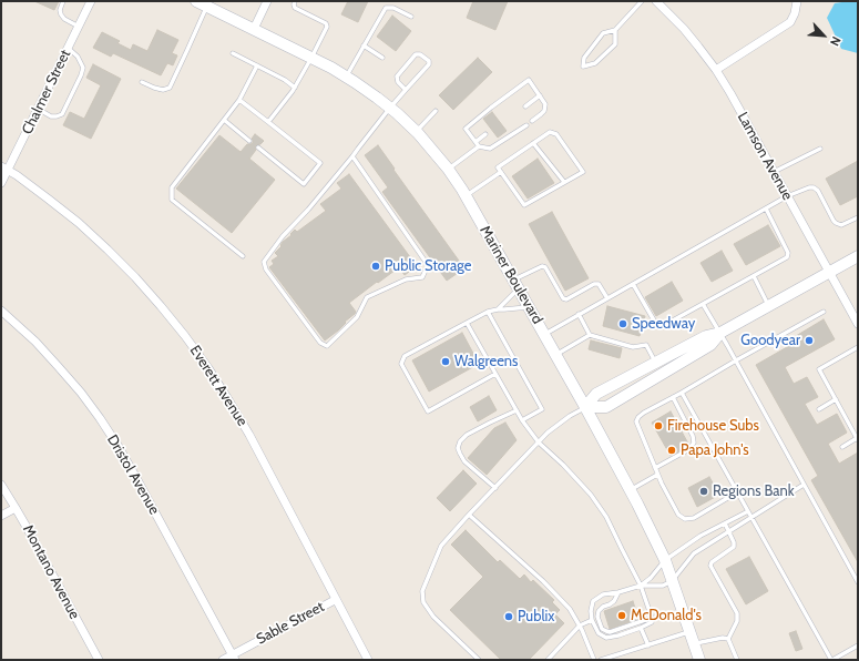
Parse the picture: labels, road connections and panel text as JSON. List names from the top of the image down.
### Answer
{
  "streets": {
    "main road": ["Mariner Boulevard"],
    "street": [
      "Chalmer Street",
      "Lamson Avenue",
      "Everett Avenue",
      "Dristol Avenue",
      "Montano Avenue",
      "Sable Street"
    ]
  },
  "crossings": [
    ["Chalmer Street", "Everett Avenue"],
    ["Everett Avenue", "Sable Street"],
    ["Dristol Avenue", "Sable Street"]
  ],
  "places": [
    "Public Storage",
    "Speedway",
    "Goodyear",
    "Walgreens",
    "Firehouse Subs",
    "Papa John's",
    "Regions Bank",
    "McDonald's",
    "Publix"
  ],
  "north": "bottom right"
}
